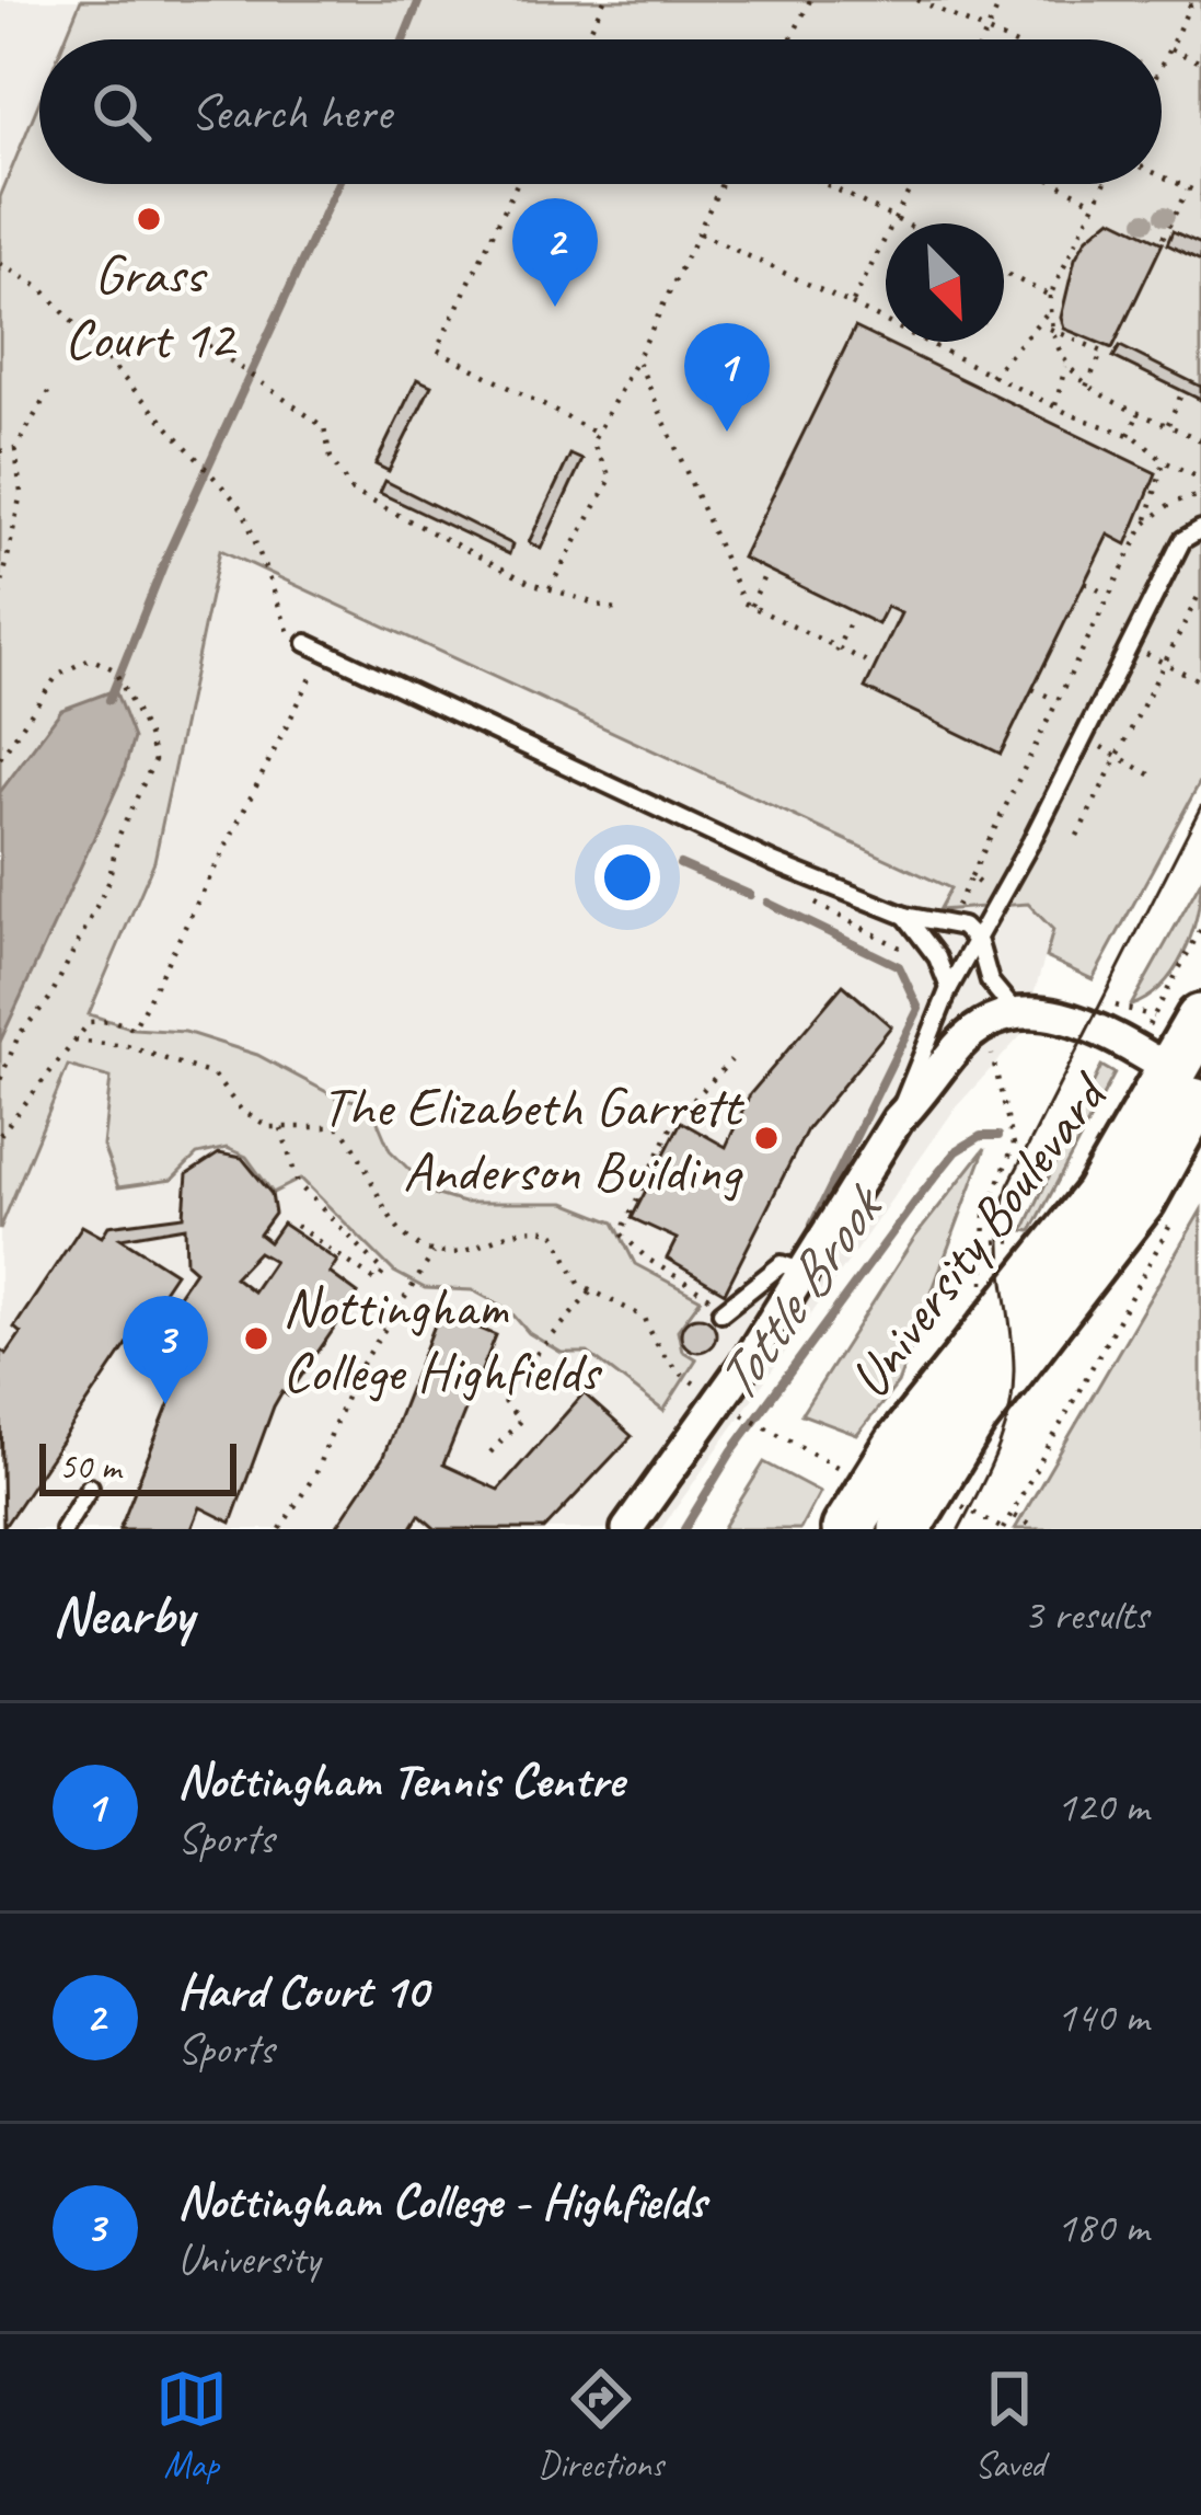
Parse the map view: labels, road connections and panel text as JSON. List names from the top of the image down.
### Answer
{
  "streets": {
    "main road": ["University Boulevard"]
  },
  "water": ["Tottle Brook"],
  "places": ["Grass Court 12", "The Elizabeth Garrett Anderson Building", "Nottingham College Highfields"],
  "scale_bar": "50 m",
  "north": "bottom right",
  "page": {
    "search": "Search here",
    "pins": ["2", "1", "3"],
    "scale": "50 m",
    "heading": ["Nearby", "3 results"],
    "list": [
      {
        "mark": "1",
        "name": "Nottingham Tennis Centre",
        "note": "Sports",
        "value": "120 m"
      },
      {
        "mark": "2",
        "name": "Hard Court 10",
        "note": "Sports",
        "value": "140 m"
      },
      {
        "mark": "3",
        "name": "Nottingham College - Highfields",
        "note": "University",
        "value": "180 m"
      }
    ],
    "nav": ["Map", "Directions", "Saved"]
  }
}
